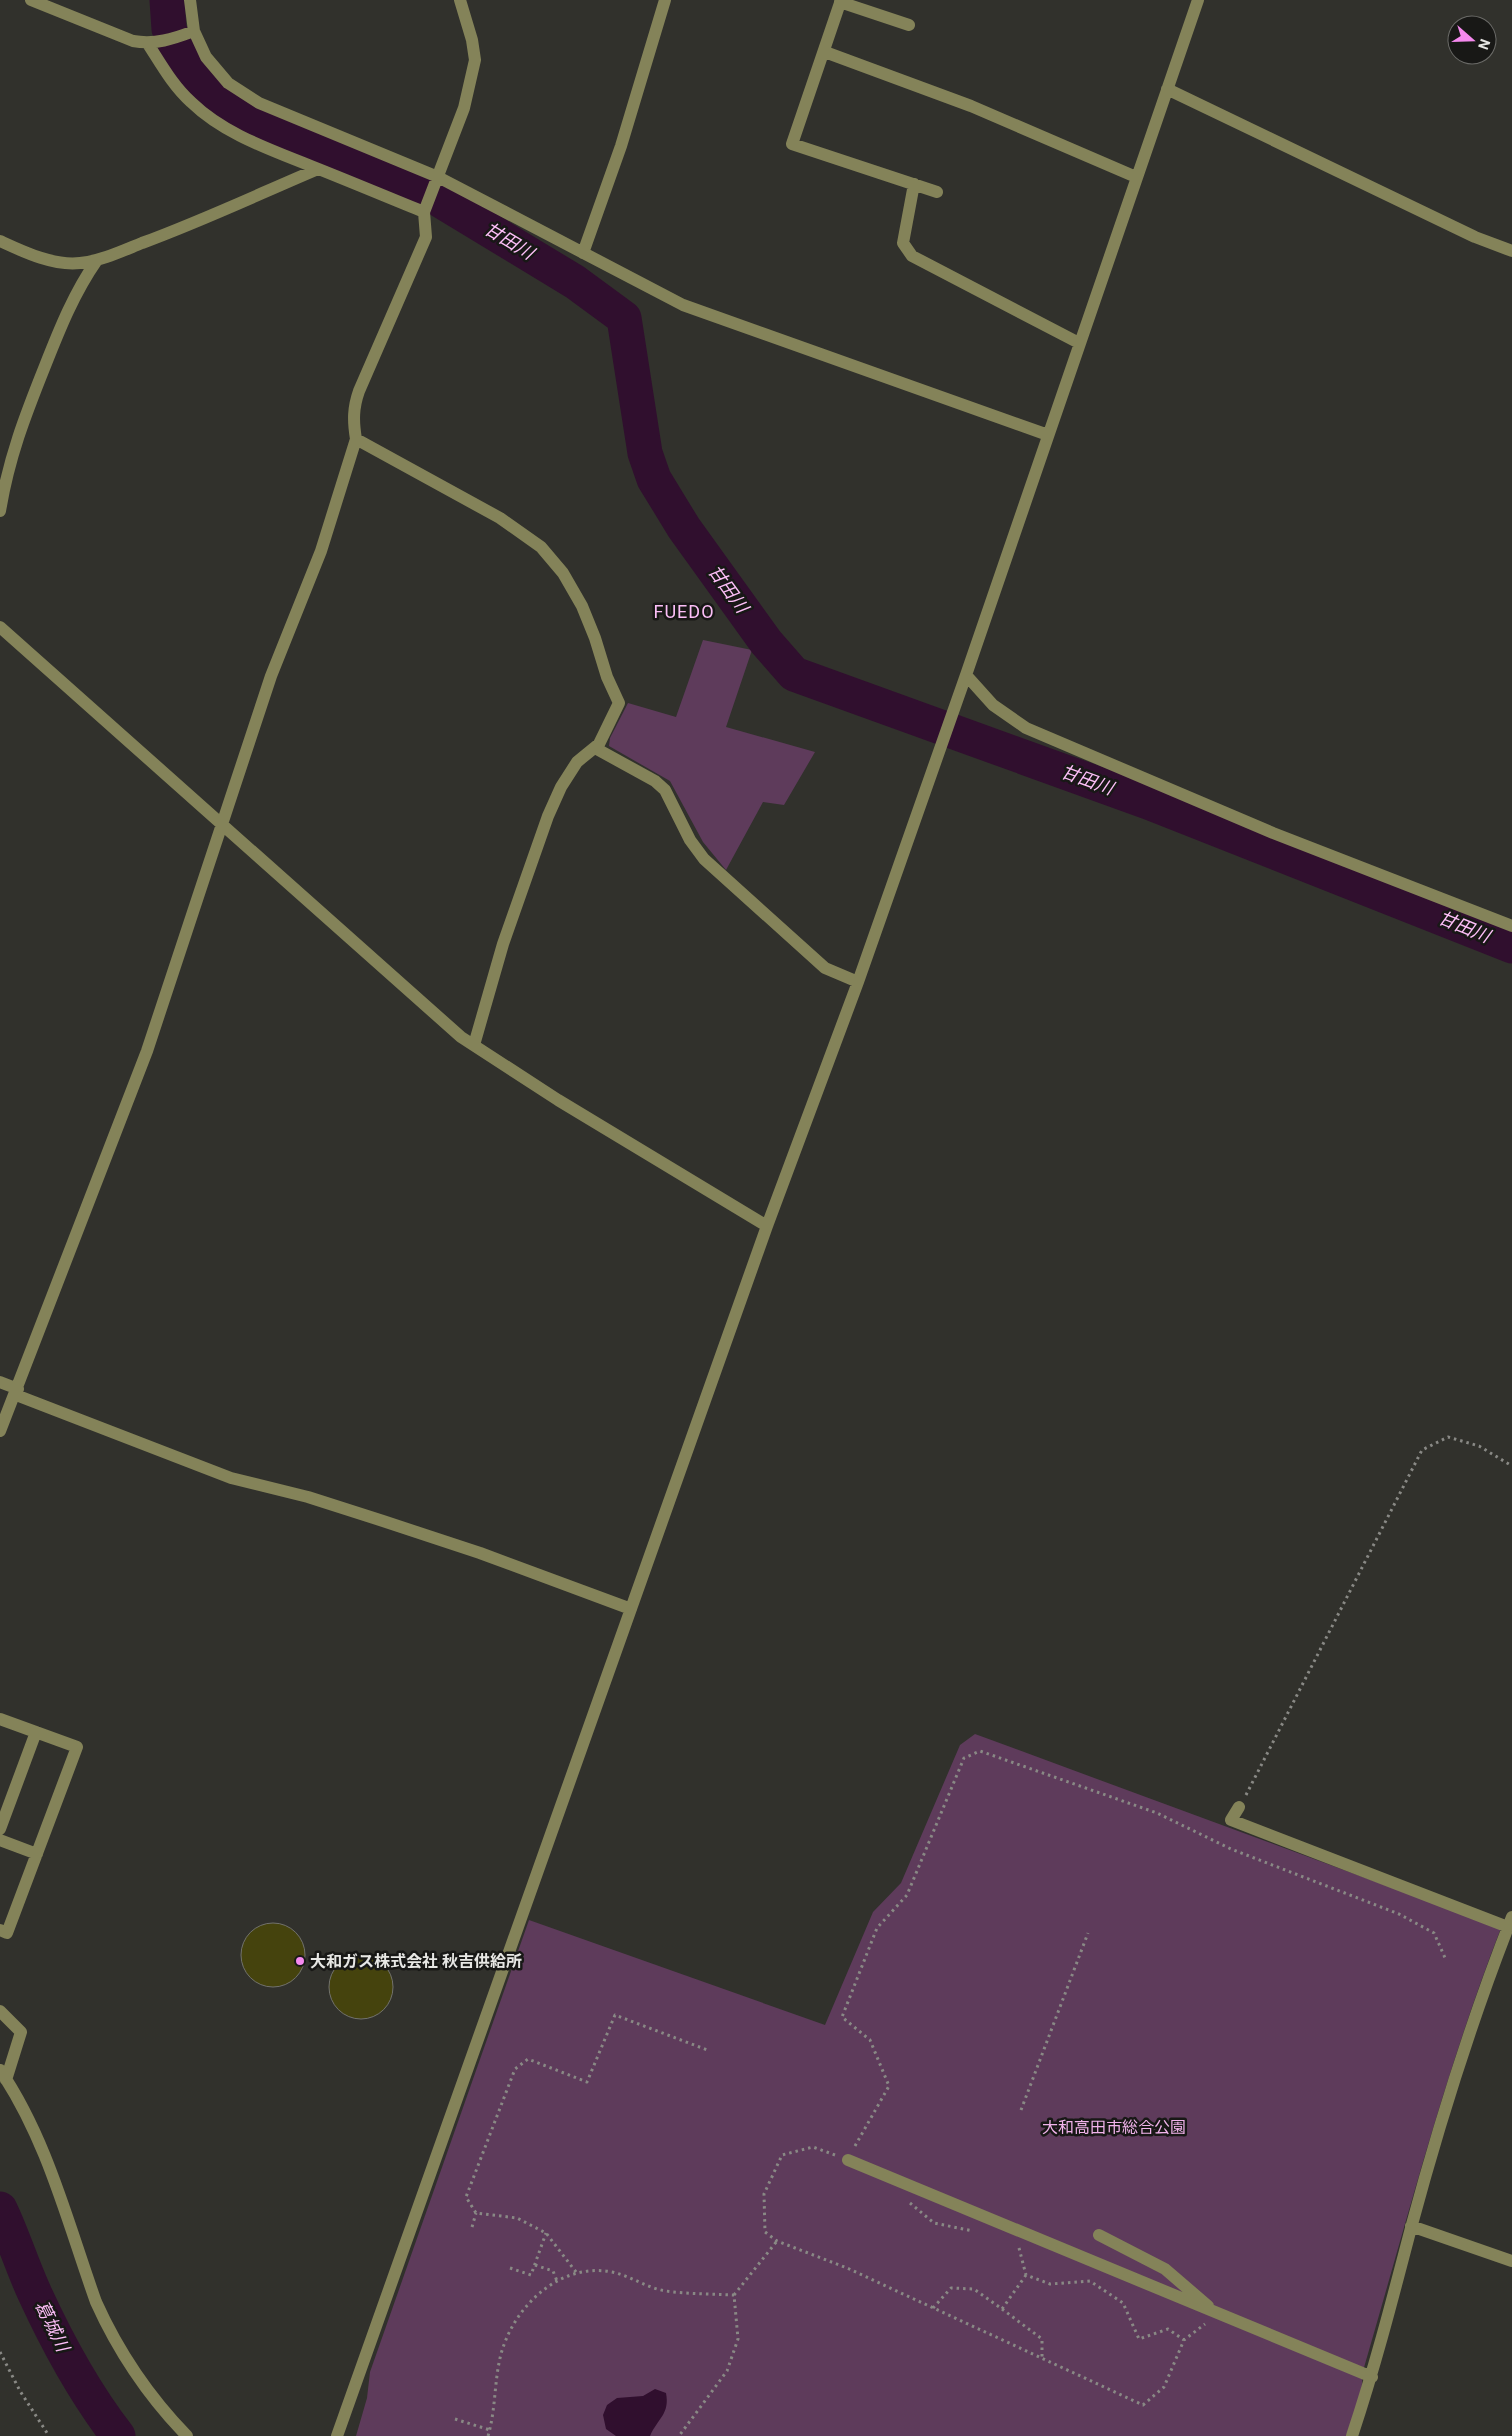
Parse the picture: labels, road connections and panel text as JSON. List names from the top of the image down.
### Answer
{
  "districts": ["FUEDO"],
  "water": ["甘田川", "葛城川"],
  "parks": ["大和高田市総合公園"],
  "places": ["大和ガス株式会社 秋吉供給所"],
  "north": "right"
}
